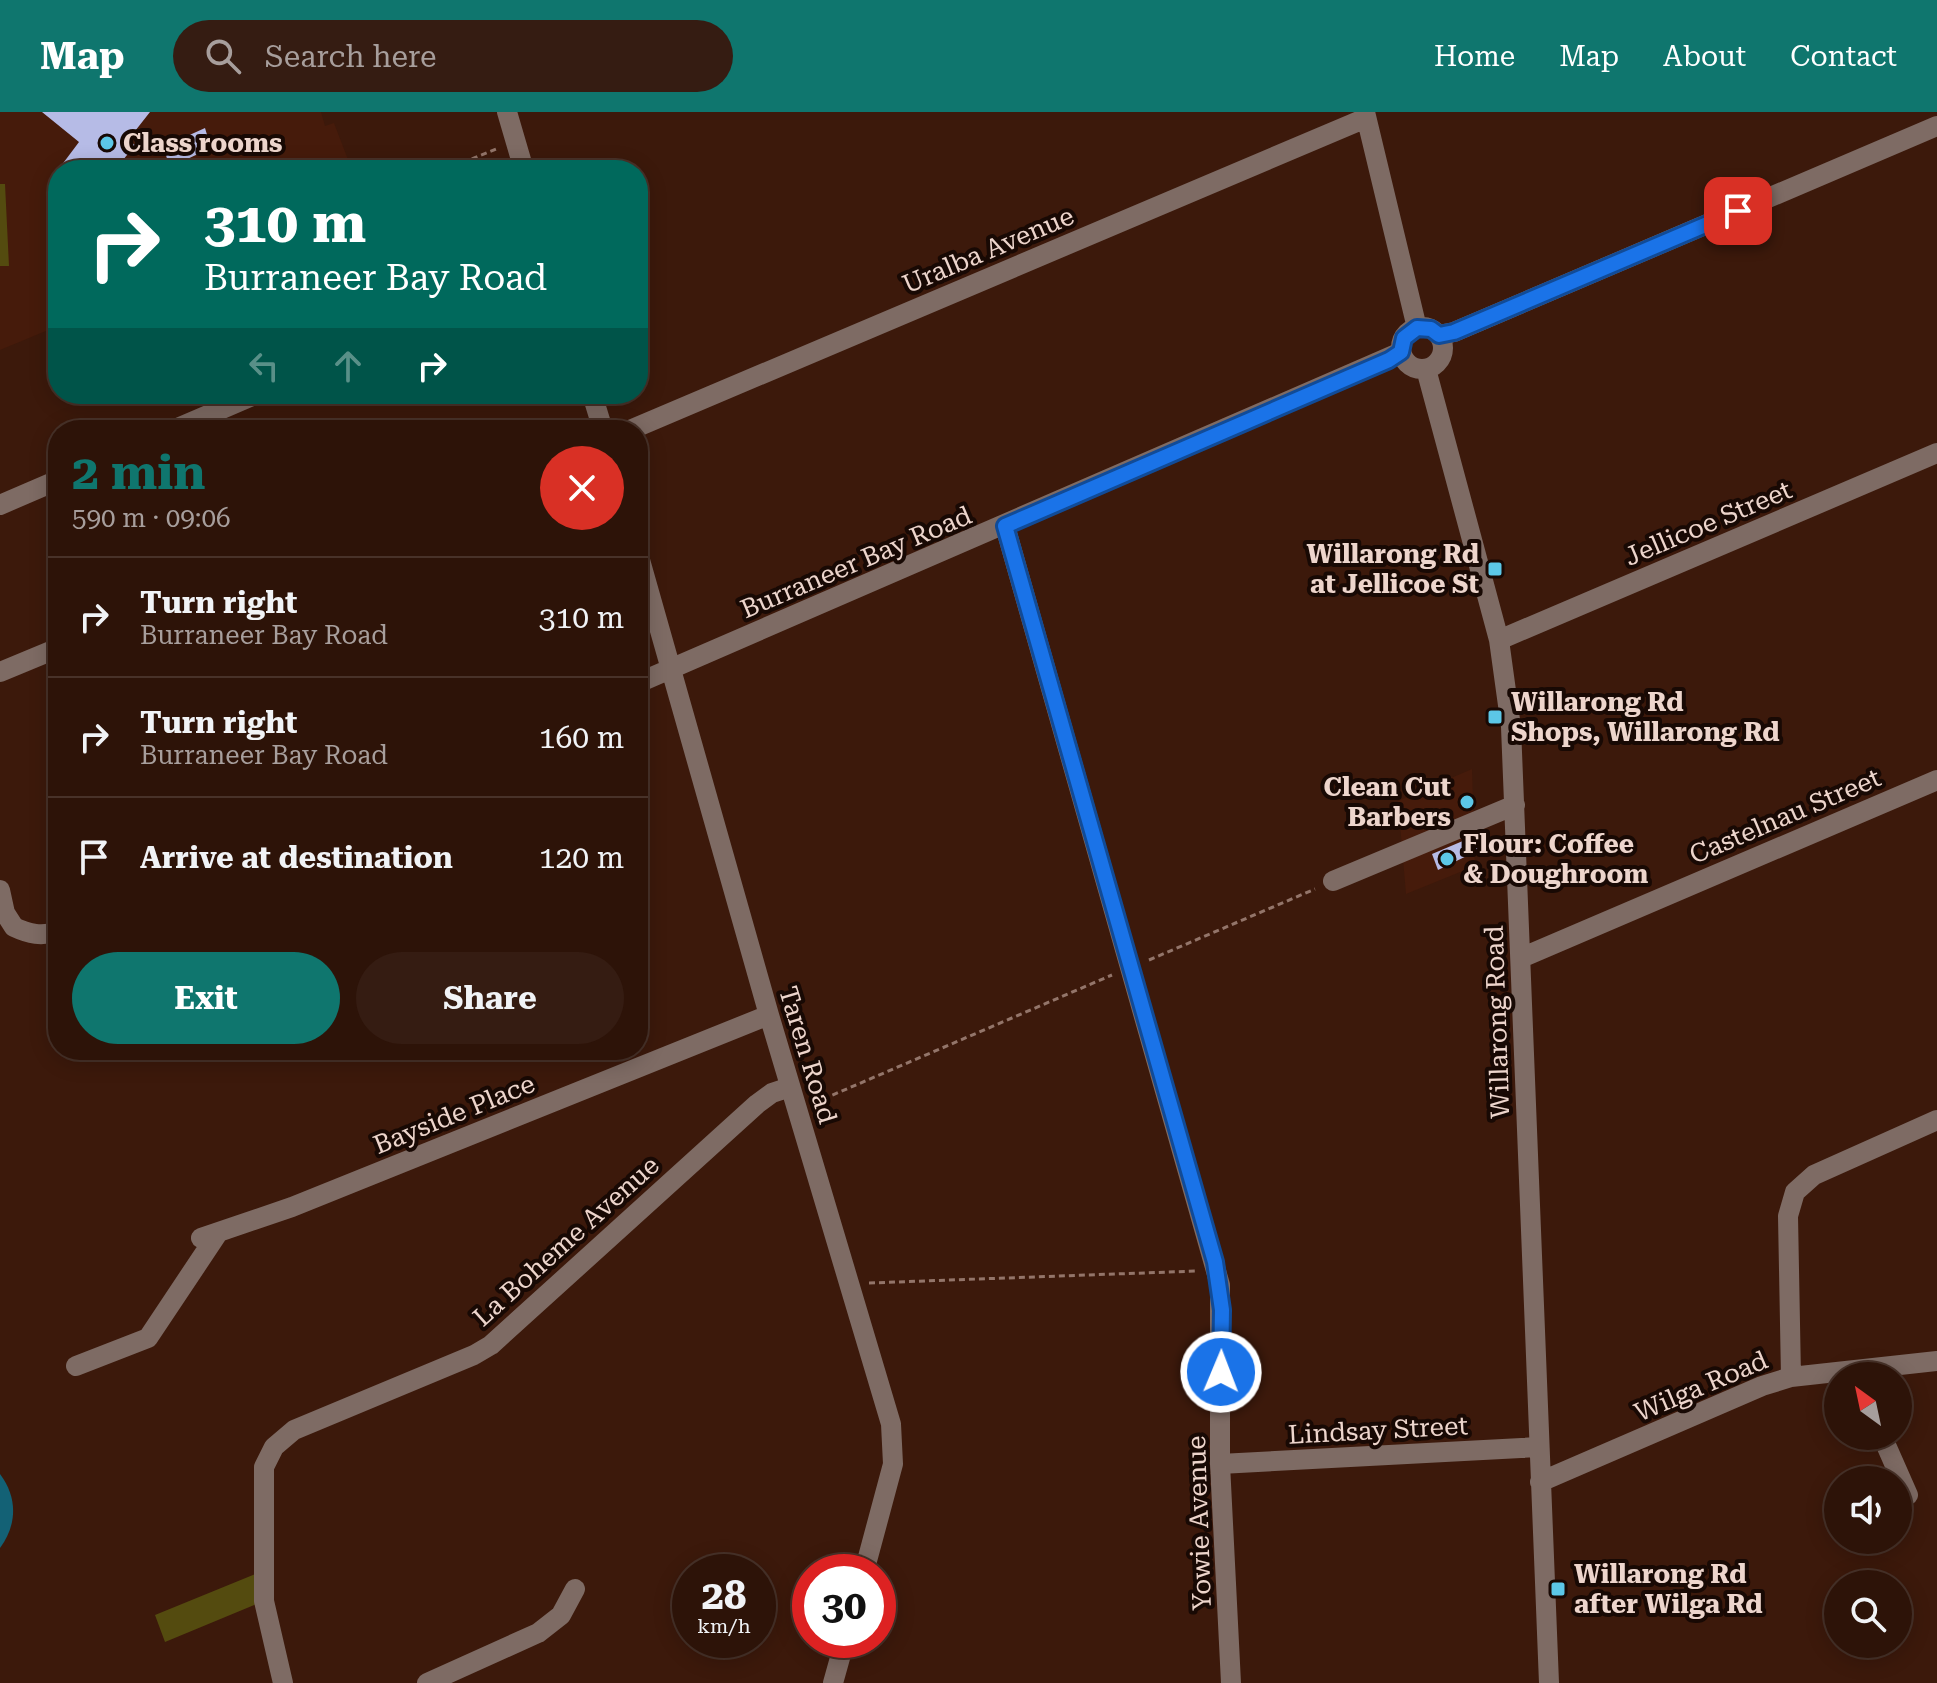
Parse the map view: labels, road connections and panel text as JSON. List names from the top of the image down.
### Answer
{
  "streets": {
    "street": [
      "Uralba Avenue",
      "Jellicoe Street",
      "Burraneer Bay Road",
      "Castelnau Street",
      "Willarong Road",
      "Taren Road",
      "Bayside Place",
      "La Boheme Avenue",
      "Wilga Road",
      "Lindsay Street",
      "Yowie Avenue"
    ]
  },
  "crossings": [
    ["Jellicoe Street", "Willarong Road"],
    ["Burraneer Bay Road", "Willarong Road"],
    ["Burraneer Bay Road", "Taren Road"],
    ["Burraneer Bay Road", "Yowie Avenue"],
    ["Castelnau Street", "Willarong Road"],
    ["Willarong Road", "Wilga Road"],
    ["Willarong Road", "Lindsay Street"],
    ["Taren Road", "Bayside Place"],
    ["Taren Road", "La Boheme Avenue"],
    ["Lindsay Street", "Yowie Avenue"]
  ],
  "places": {
    "other": ["Class rooms", "Clean Cut Barbers", "Flour: Coffee & Doughroom"],
    "transit": ["Willarong Rd at Jellicoe St", "Willarong Rd Shops, Willarong Rd", "Willarong Rd after Wilga Rd"]
  },
  "north": "top left",
  "page": {
    "header": "Map",
    "search": "Search here",
    "nav": [
      "Home",
      "Map",
      "About",
      "Contact"
    ],
    "turn": ["310 m", "Burraneer Bay Road"],
    "heading": ["2 min", "590 m · 09:06"],
    "list": [
      {
        "name": "Turn right",
        "note": "Burraneer Bay Road",
        "value": "310 m"
      },
      {
        "name": "Turn right",
        "note": "Burraneer Bay Road",
        "value": "160 m"
      },
      {
        "name": "Arrive at destination",
        "value": "120 m"
      }
    ],
    "buttons": ["Exit", "Share"],
    "speed": "28 km/h",
    "limit": "30"
  }
}
